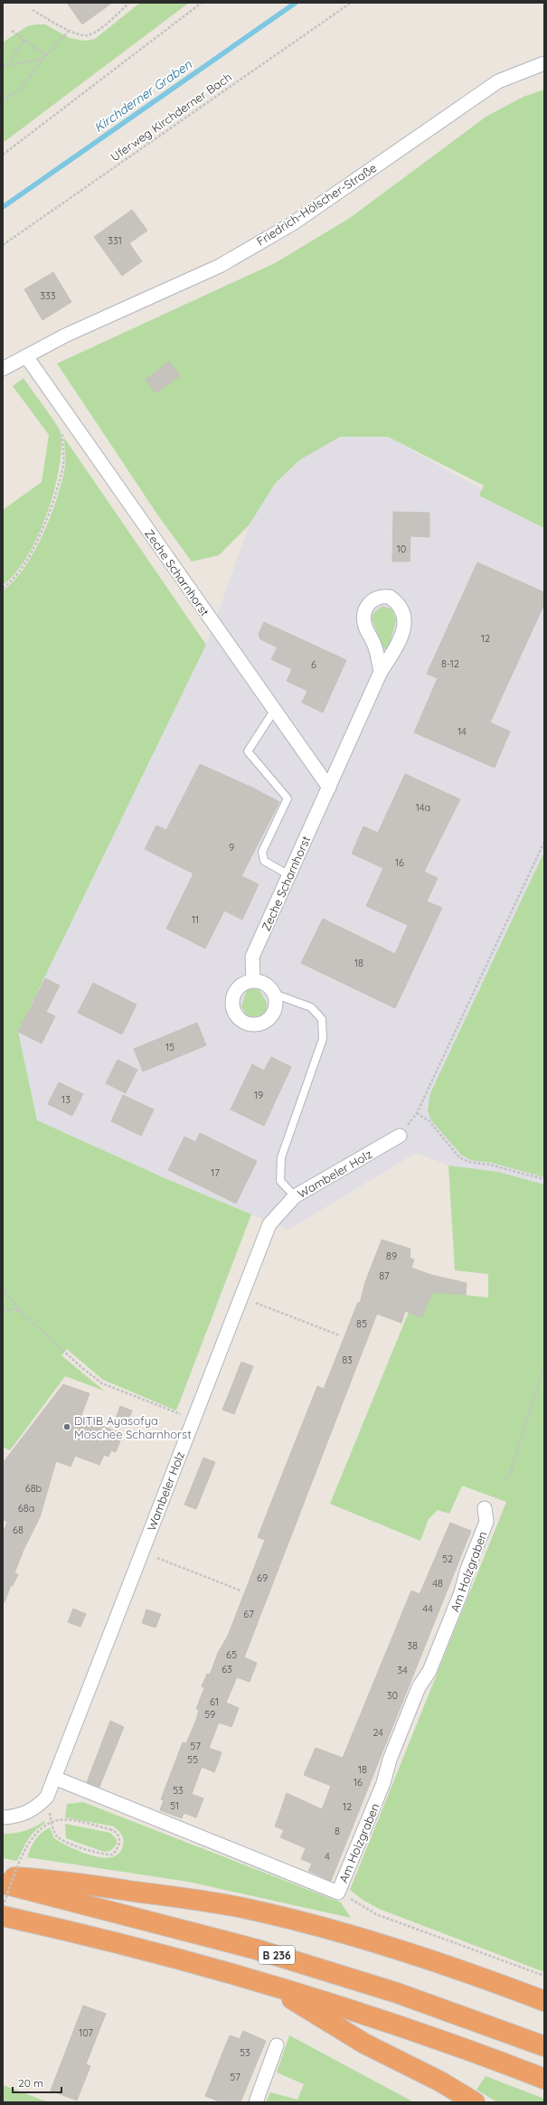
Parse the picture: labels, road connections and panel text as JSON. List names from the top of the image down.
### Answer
{
  "streets": {
    "highway": ["B 236"],
    "street": [
      "Friedrich-Hölscher-Straße",
      "Zeche Scharnhorst",
      "Wambeler Holz",
      "Am Holzgraben"
    ],
    "path": ["Uferweg Kirchderner Bach"]
  },
  "crossings": [
    ["Friedrich-Hölscher-Straße", "Zeche Scharnhorst"],
    ["Wambeler Holz", "Am Holzgraben"]
  ],
  "water": ["Kirchderner Graben"],
  "places": ["DITIB Ayasofya Moschee Scharnhorst"],
  "house_numbers": [
    "331",
    "333",
    "10",
    "12",
    "8-12",
    "6",
    "14",
    "14a",
    "9",
    "16",
    "11",
    "18",
    "15",
    "19",
    "13",
    "17",
    "89",
    "87",
    "85",
    "83",
    "68b",
    "68a",
    "68",
    "52",
    "69",
    "48",
    "44",
    "67",
    "38",
    "65",
    "63",
    "34",
    "30",
    "61",
    "59",
    "24",
    "57",
    "55",
    "18",
    "16",
    "53",
    "51",
    "12",
    "8",
    "4",
    "107",
    "53",
    "57"
  ],
  "scale_bar": "20 m"
}
